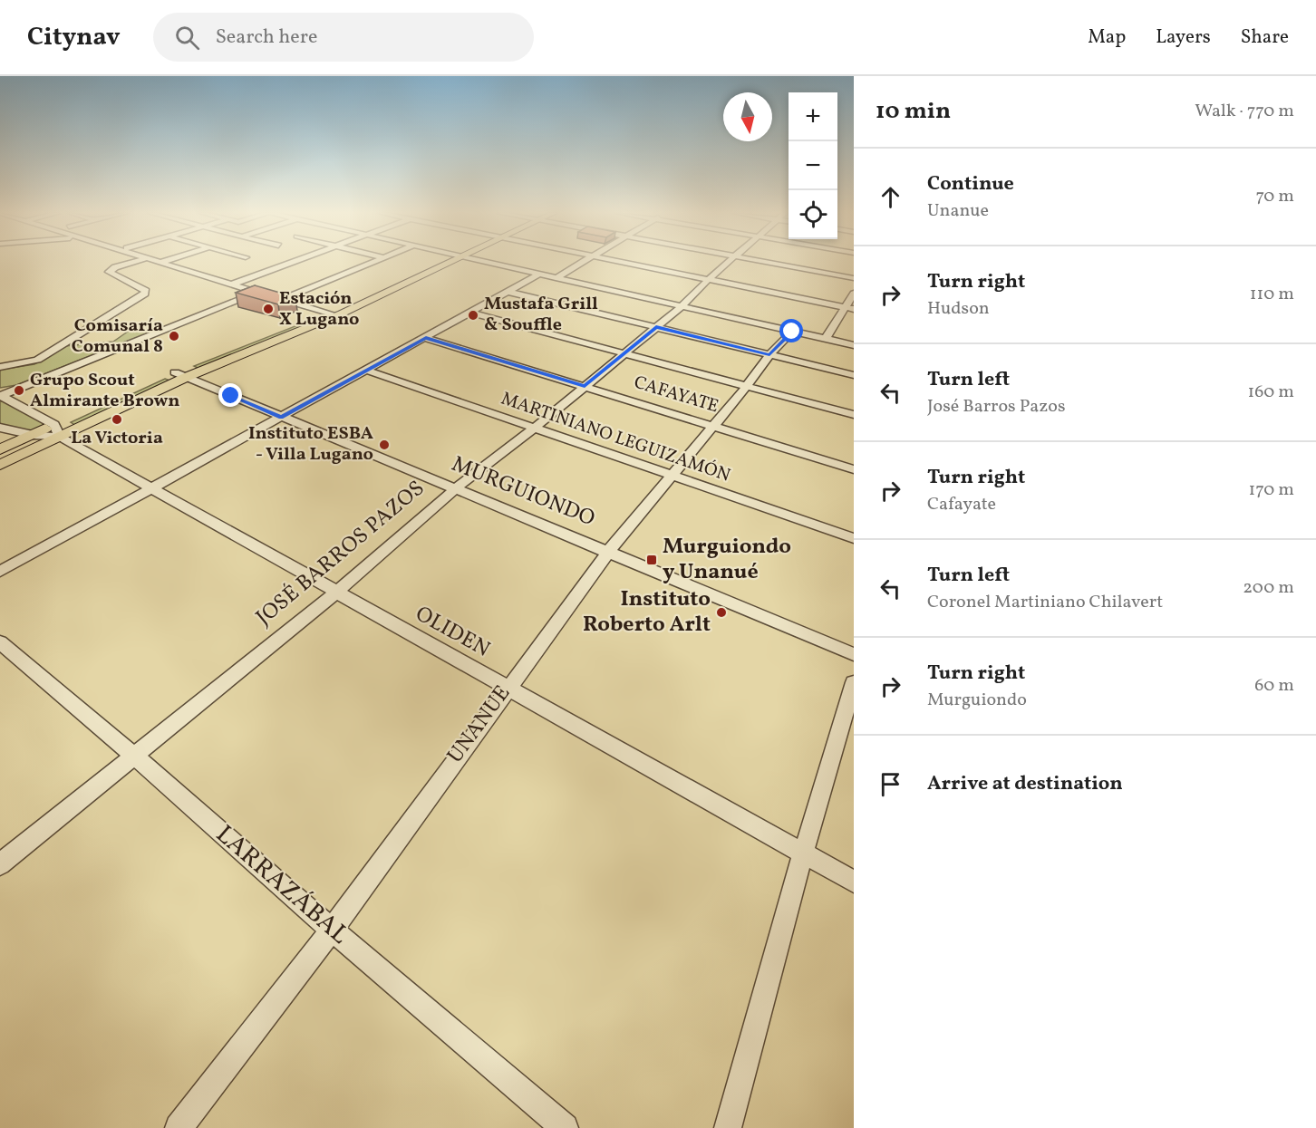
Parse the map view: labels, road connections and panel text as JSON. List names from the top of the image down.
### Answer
{
  "streets": {
    "street": [
      "CAFAYATE",
      "MARTINIANO LEGUIZAMÓN",
      "MURGUIONDO",
      "JOSÉ BARROS PAZOS",
      "OLIDEN",
      "UNANUE",
      "LARRAZÁBAL"
    ]
  },
  "crossings": [
    ["CAFAYATE", "JOSÉ BARROS PAZOS"],
    ["CAFAYATE", "UNANUE"],
    ["MARTINIANO LEGUIZAMÓN", "JOSÉ BARROS PAZOS"],
    ["MARTINIANO LEGUIZAMÓN", "UNANUE"],
    ["MURGUIONDO", "JOSÉ BARROS PAZOS"],
    ["MURGUIONDO", "UNANUE"],
    ["JOSÉ BARROS PAZOS", "OLIDEN"],
    ["JOSÉ BARROS PAZOS", "LARRAZÁBAL"],
    ["OLIDEN", "UNANUE"],
    ["UNANUE", "LARRAZÁBAL"]
  ],
  "places": {
    "other": [
      "Estación X Lugano",
      "Mustafa Grill & Souffle",
      "Comisaría Comunal 8",
      "Grupo Scout Almirante Brown",
      "La Victoria",
      "Instituto ESBA - Villa Lugano",
      "Instituto Roberto Arlt"
    ],
    "transit": ["Murguiondo y Unanué"]
  },
  "north": "bottom",
  "page": {
    "header": "Citynav",
    "search": "Search here",
    "nav": ["Map", "Layers", "Share"],
    "heading": ["10 min", "Walk · 770 m"],
    "map_buttons": ["+", "−"],
    "list": [
      ["Continue", "Unanue", "70 m"],
      ["Turn right", "Hudson", "110 m"],
      ["Turn left", "José Barros Pazos", "160 m"],
      ["Turn right", "Cafayate", "170 m"],
      ["Turn left", "Coronel Martiniano Chilavert", "200 m"],
      ["Turn right", "Murguiondo", "60 m"],
      "Arrive at destination"
    ]
  }
}
